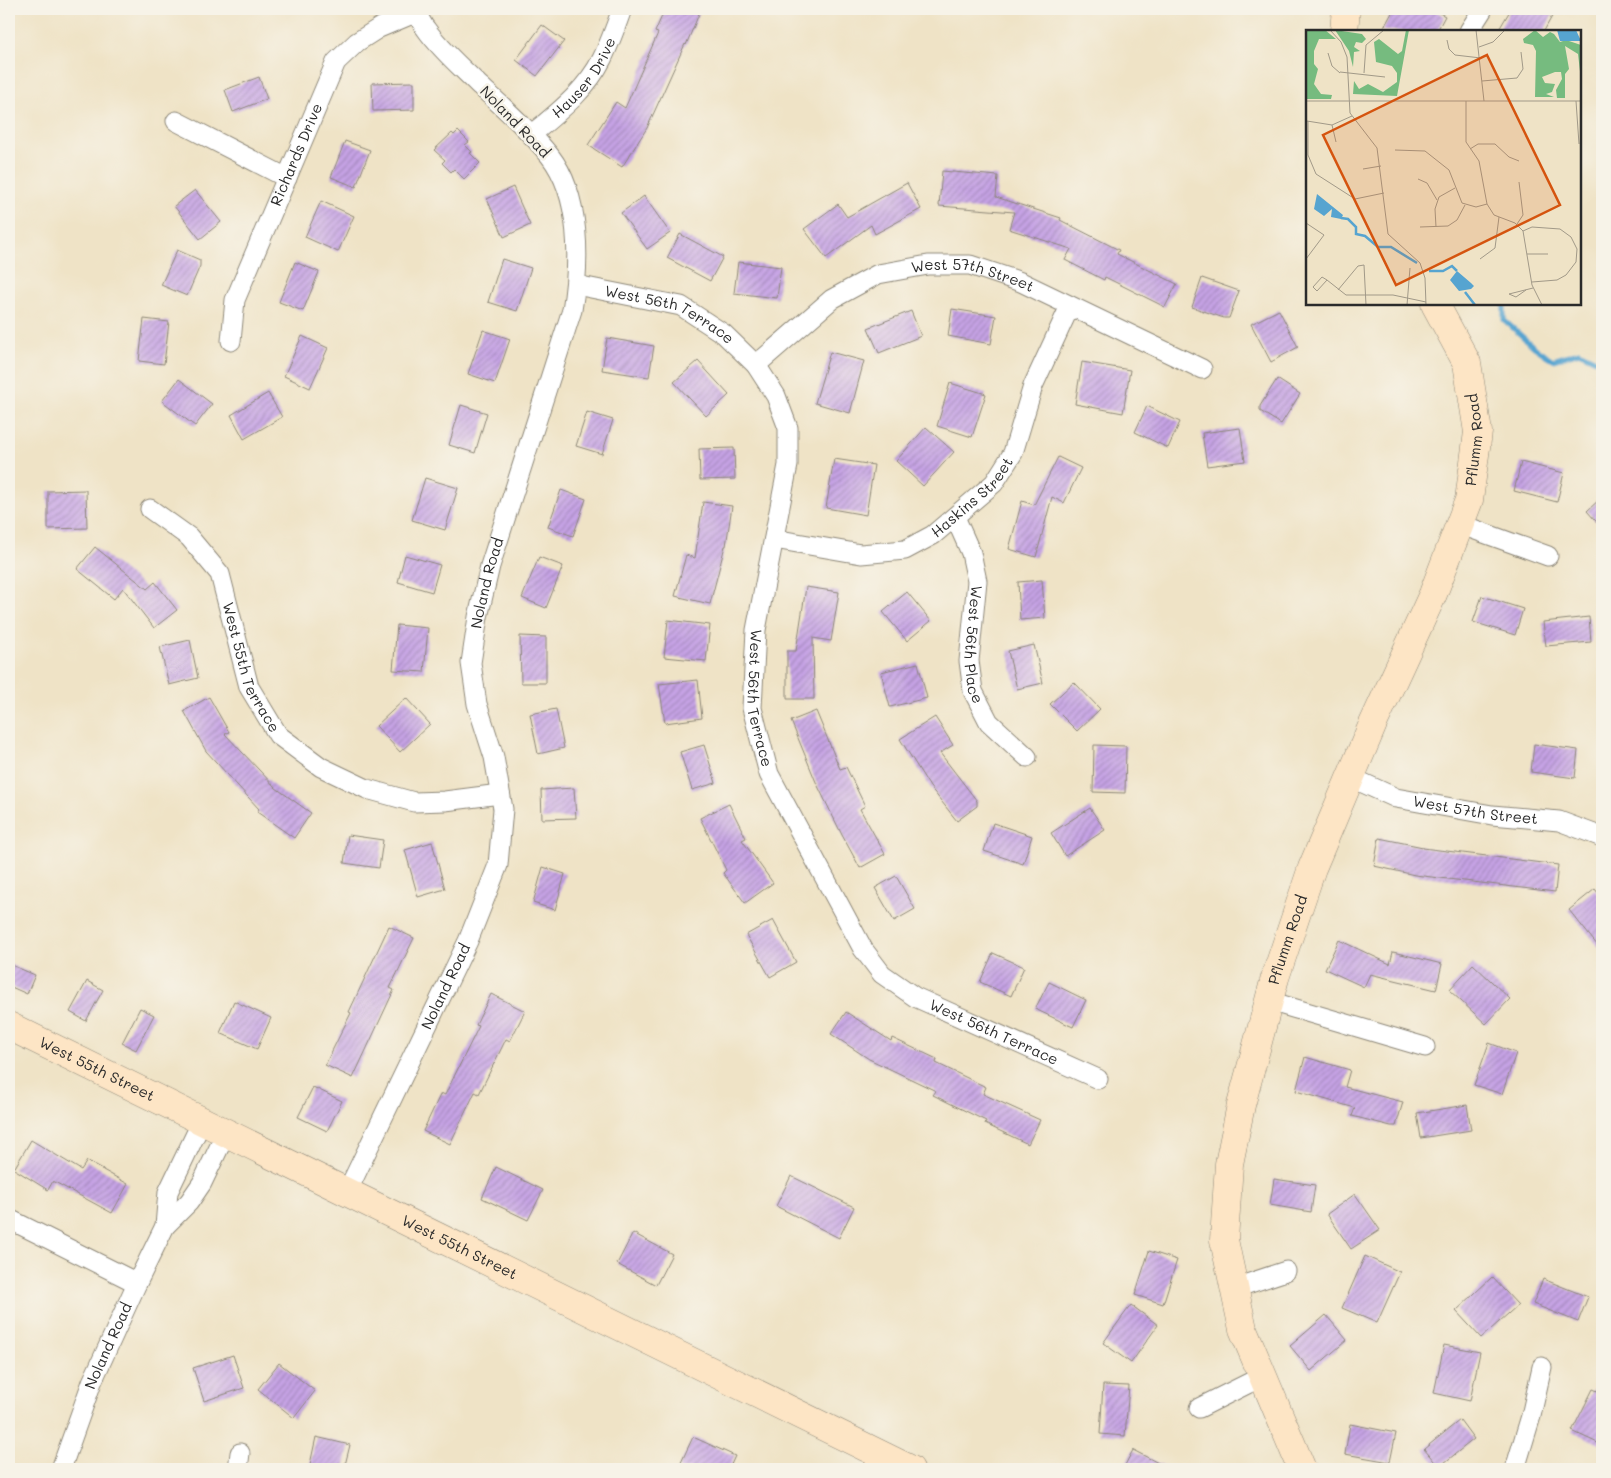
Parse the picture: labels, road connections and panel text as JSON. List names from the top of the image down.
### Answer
{
  "streets": {
    "main road": ["Pflumm Road", "West 55th Street"],
    "street": [
      "Hauser Drive",
      "Noland Road",
      "Richards Drive",
      "West 57th Street",
      "West 56th Terrace",
      "Haskins Street",
      "West 56th Place",
      "West 55th Terrace"
    ]
  },
  "crossings": [
    ["Hauser Drive", "Noland Road"],
    ["Noland Road", "Richards Drive"],
    ["Noland Road", "West 56th Terrace"],
    ["Noland Road", "West 55th Terrace"],
    ["Noland Road", "West 55th Street"],
    ["West 57th Street", "West 56th Terrace"],
    ["West 57th Street", "Pflumm Road"],
    ["West 57th Street", "Haskins Street"],
    ["West 56th Terrace", "Haskins Street"],
    ["Haskins Street", "West 56th Place"]
  ]
}
